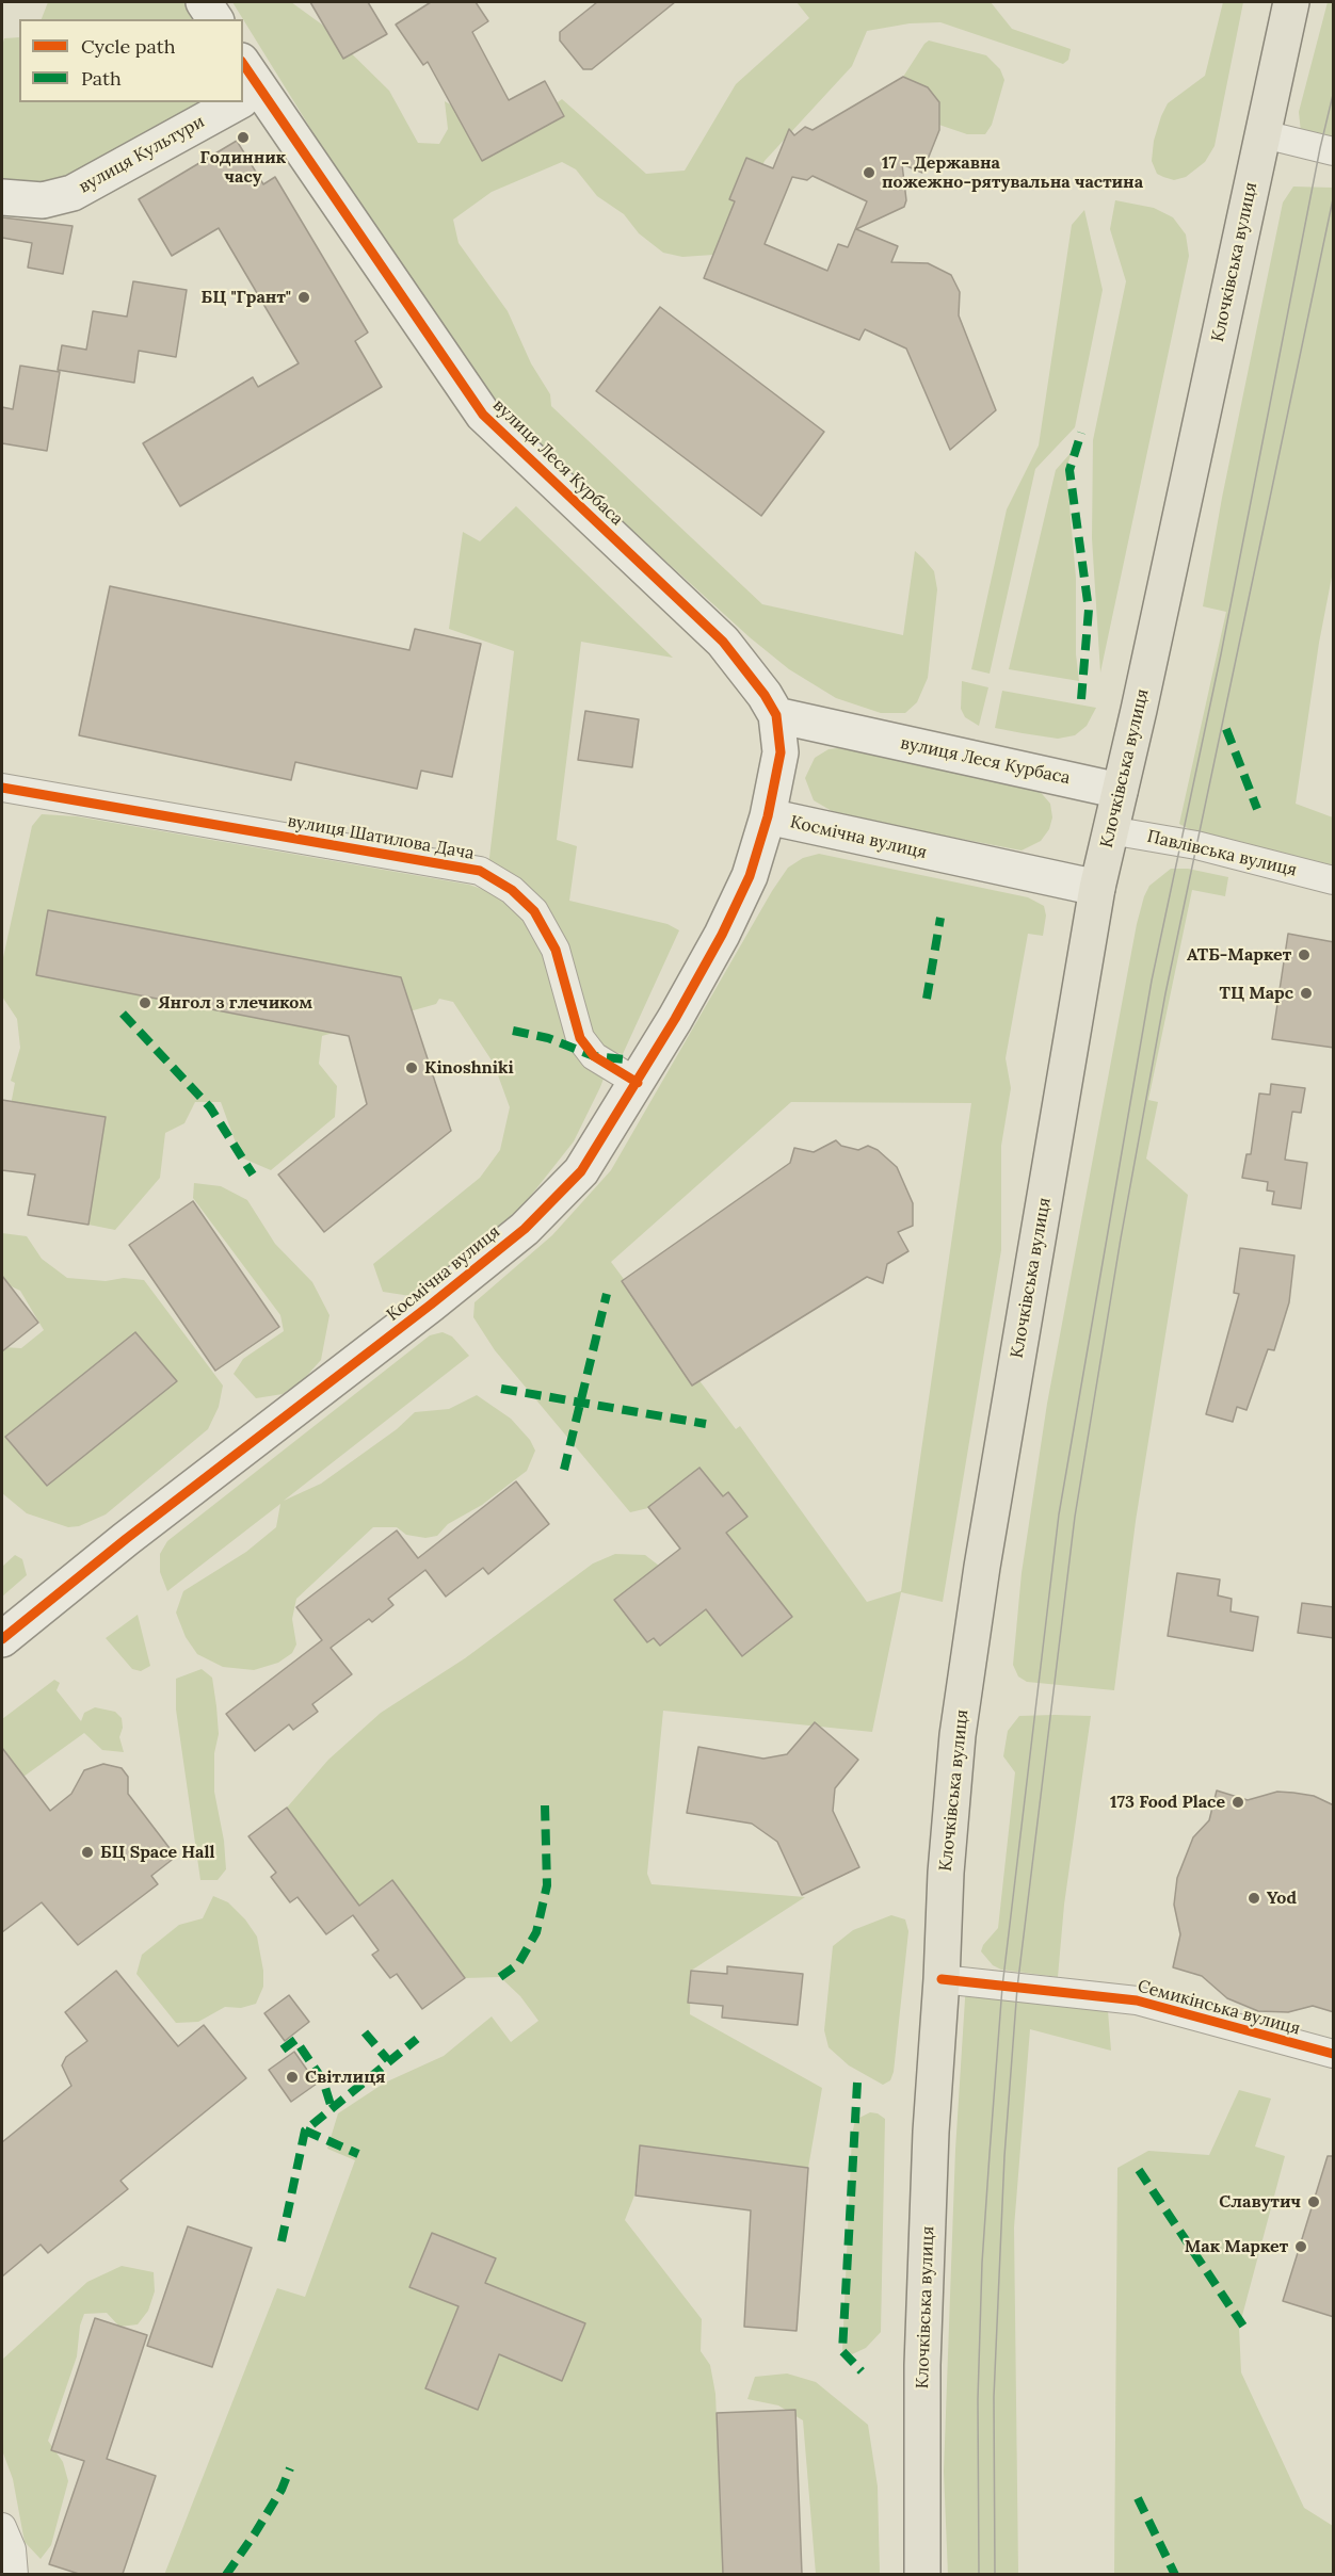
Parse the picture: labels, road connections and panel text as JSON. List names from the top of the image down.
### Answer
{
  "streets": {
    "main road": ["Клочківська вулиця"],
    "street": [
      "вулиця Культури",
      "вулиця Леся Курбаса",
      "вулиця Шатилова Дача",
      "Космічна вулиця",
      "Павлівська вулиця",
      "Семикінська вулиця"
    ]
  },
  "crossings": [
    ["Клочківська вулиця", "вулиця Леся Курбаса"],
    ["Клочківська вулиця", "Космічна вулиця"],
    ["Клочківська вулиця", "Павлівська вулиця"],
    ["Клочківська вулиця", "Семикінська вулиця"],
    ["вулиця Леся Курбаса", "Космічна вулиця"],
    ["вулиця Шатилова Дача", "Космічна вулиця"]
  ],
  "places": [
    "Годинник часу",
    "17 - Державна пожежно-рятувальна частина",
    "БЦ \"Грант\"",
    "АТБ-Маркет",
    "ТЦ Марс",
    "Янгол з глечиком",
    "Kinoshniki",
    "173 Food Place",
    "БЦ Space Hall",
    "Yod",
    "Світлиця",
    "Славутич",
    "Мак Маркет"
  ],
  "legend": ["Cycle path", "Path"]
}
